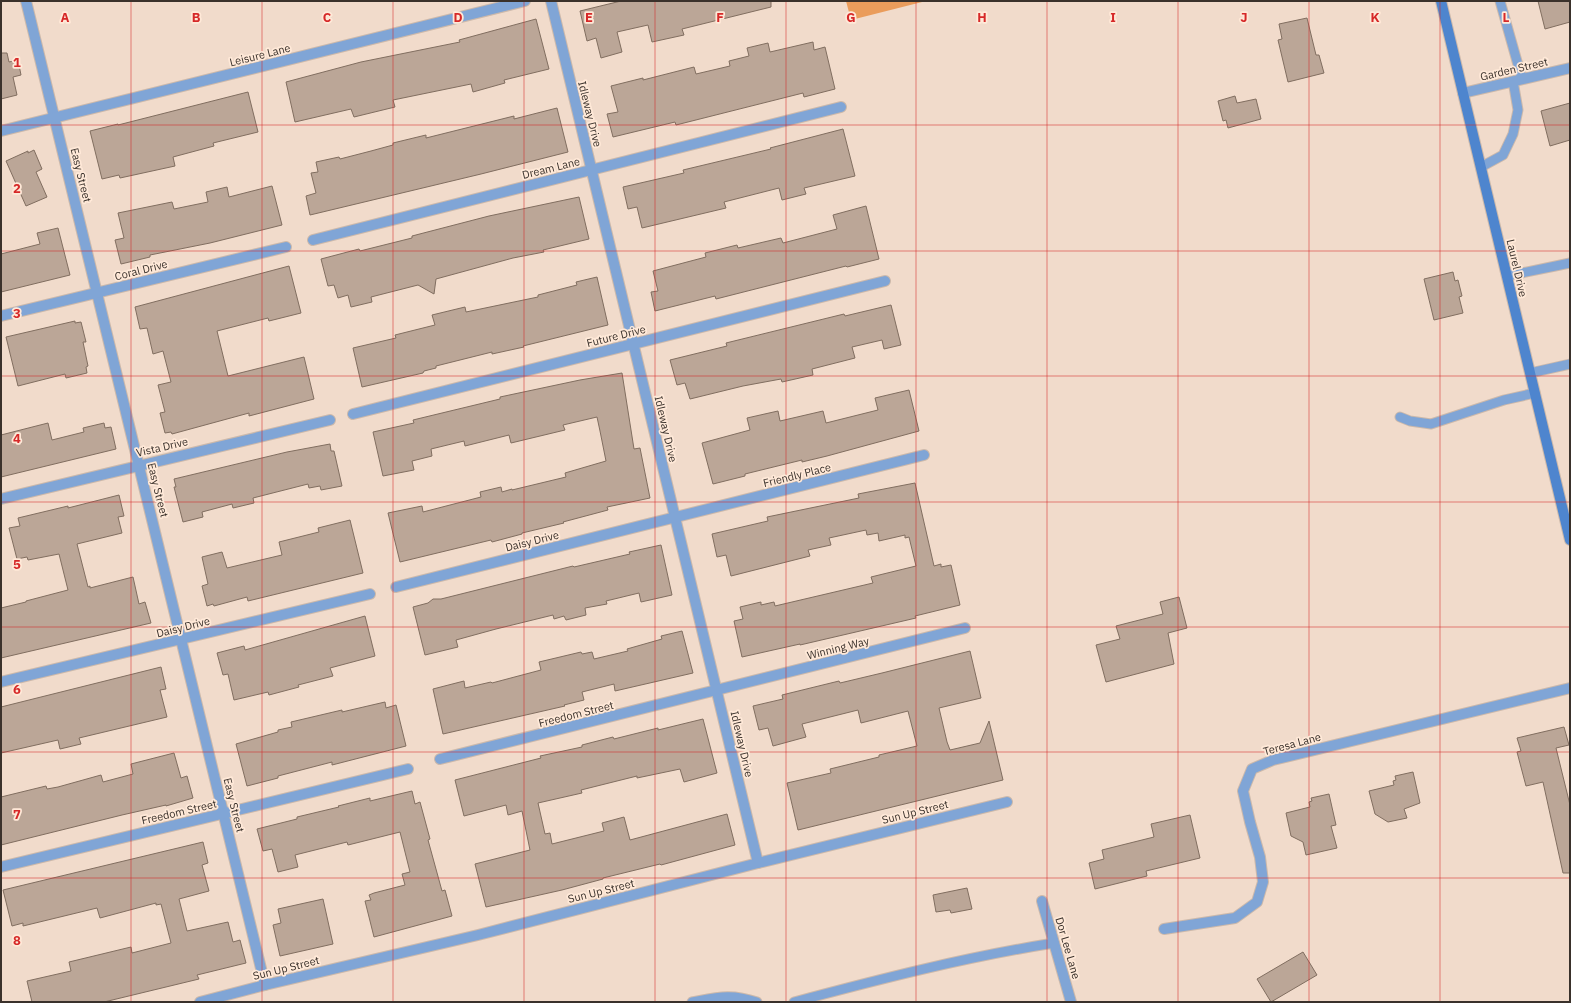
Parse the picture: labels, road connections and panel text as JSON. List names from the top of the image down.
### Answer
{
  "streets": {
    "street": [
      "Leisure Lane",
      "Garden Street",
      "Idleway Drive",
      "Dream Lane",
      "Easy Street",
      "Laurel Drive",
      "Coral Drive",
      "Future Drive",
      "Vista Drive",
      "Friendly Place",
      "Daisy Drive",
      "Winning Way",
      "Freedom Street",
      "Teresa Lane",
      "Sun Up Street",
      "Dor Lee Lane"
    ]
  },
  "crossings": [
    ["Leisure Lane", "Easy Street"],
    ["Garden Street", "Laurel Drive"],
    ["Idleway Drive", "Dream Lane"],
    ["Idleway Drive", "Future Drive"],
    ["Idleway Drive", "Friendly Place"],
    ["Idleway Drive", "Daisy Drive"],
    ["Idleway Drive", "Winning Way"],
    ["Idleway Drive", "Freedom Street"],
    ["Idleway Drive", "Sun Up Street"],
    ["Easy Street", "Coral Drive"],
    ["Easy Street", "Vista Drive"],
    ["Easy Street", "Daisy Drive"],
    ["Easy Street", "Freedom Street"],
    ["Easy Street", "Sun Up Street"],
    ["Friendly Place", "Daisy Drive"],
    ["Winning Way", "Freedom Street"]
  ],
  "grid": {
    "columns": [
      "A",
      "B",
      "C",
      "D",
      "E",
      "F",
      "G",
      "H",
      "I",
      "J",
      "K",
      "L"
    ],
    "rows": [
      "1",
      "2",
      "3",
      "4",
      "5",
      "6",
      "7",
      "8"
    ]
  }
}
